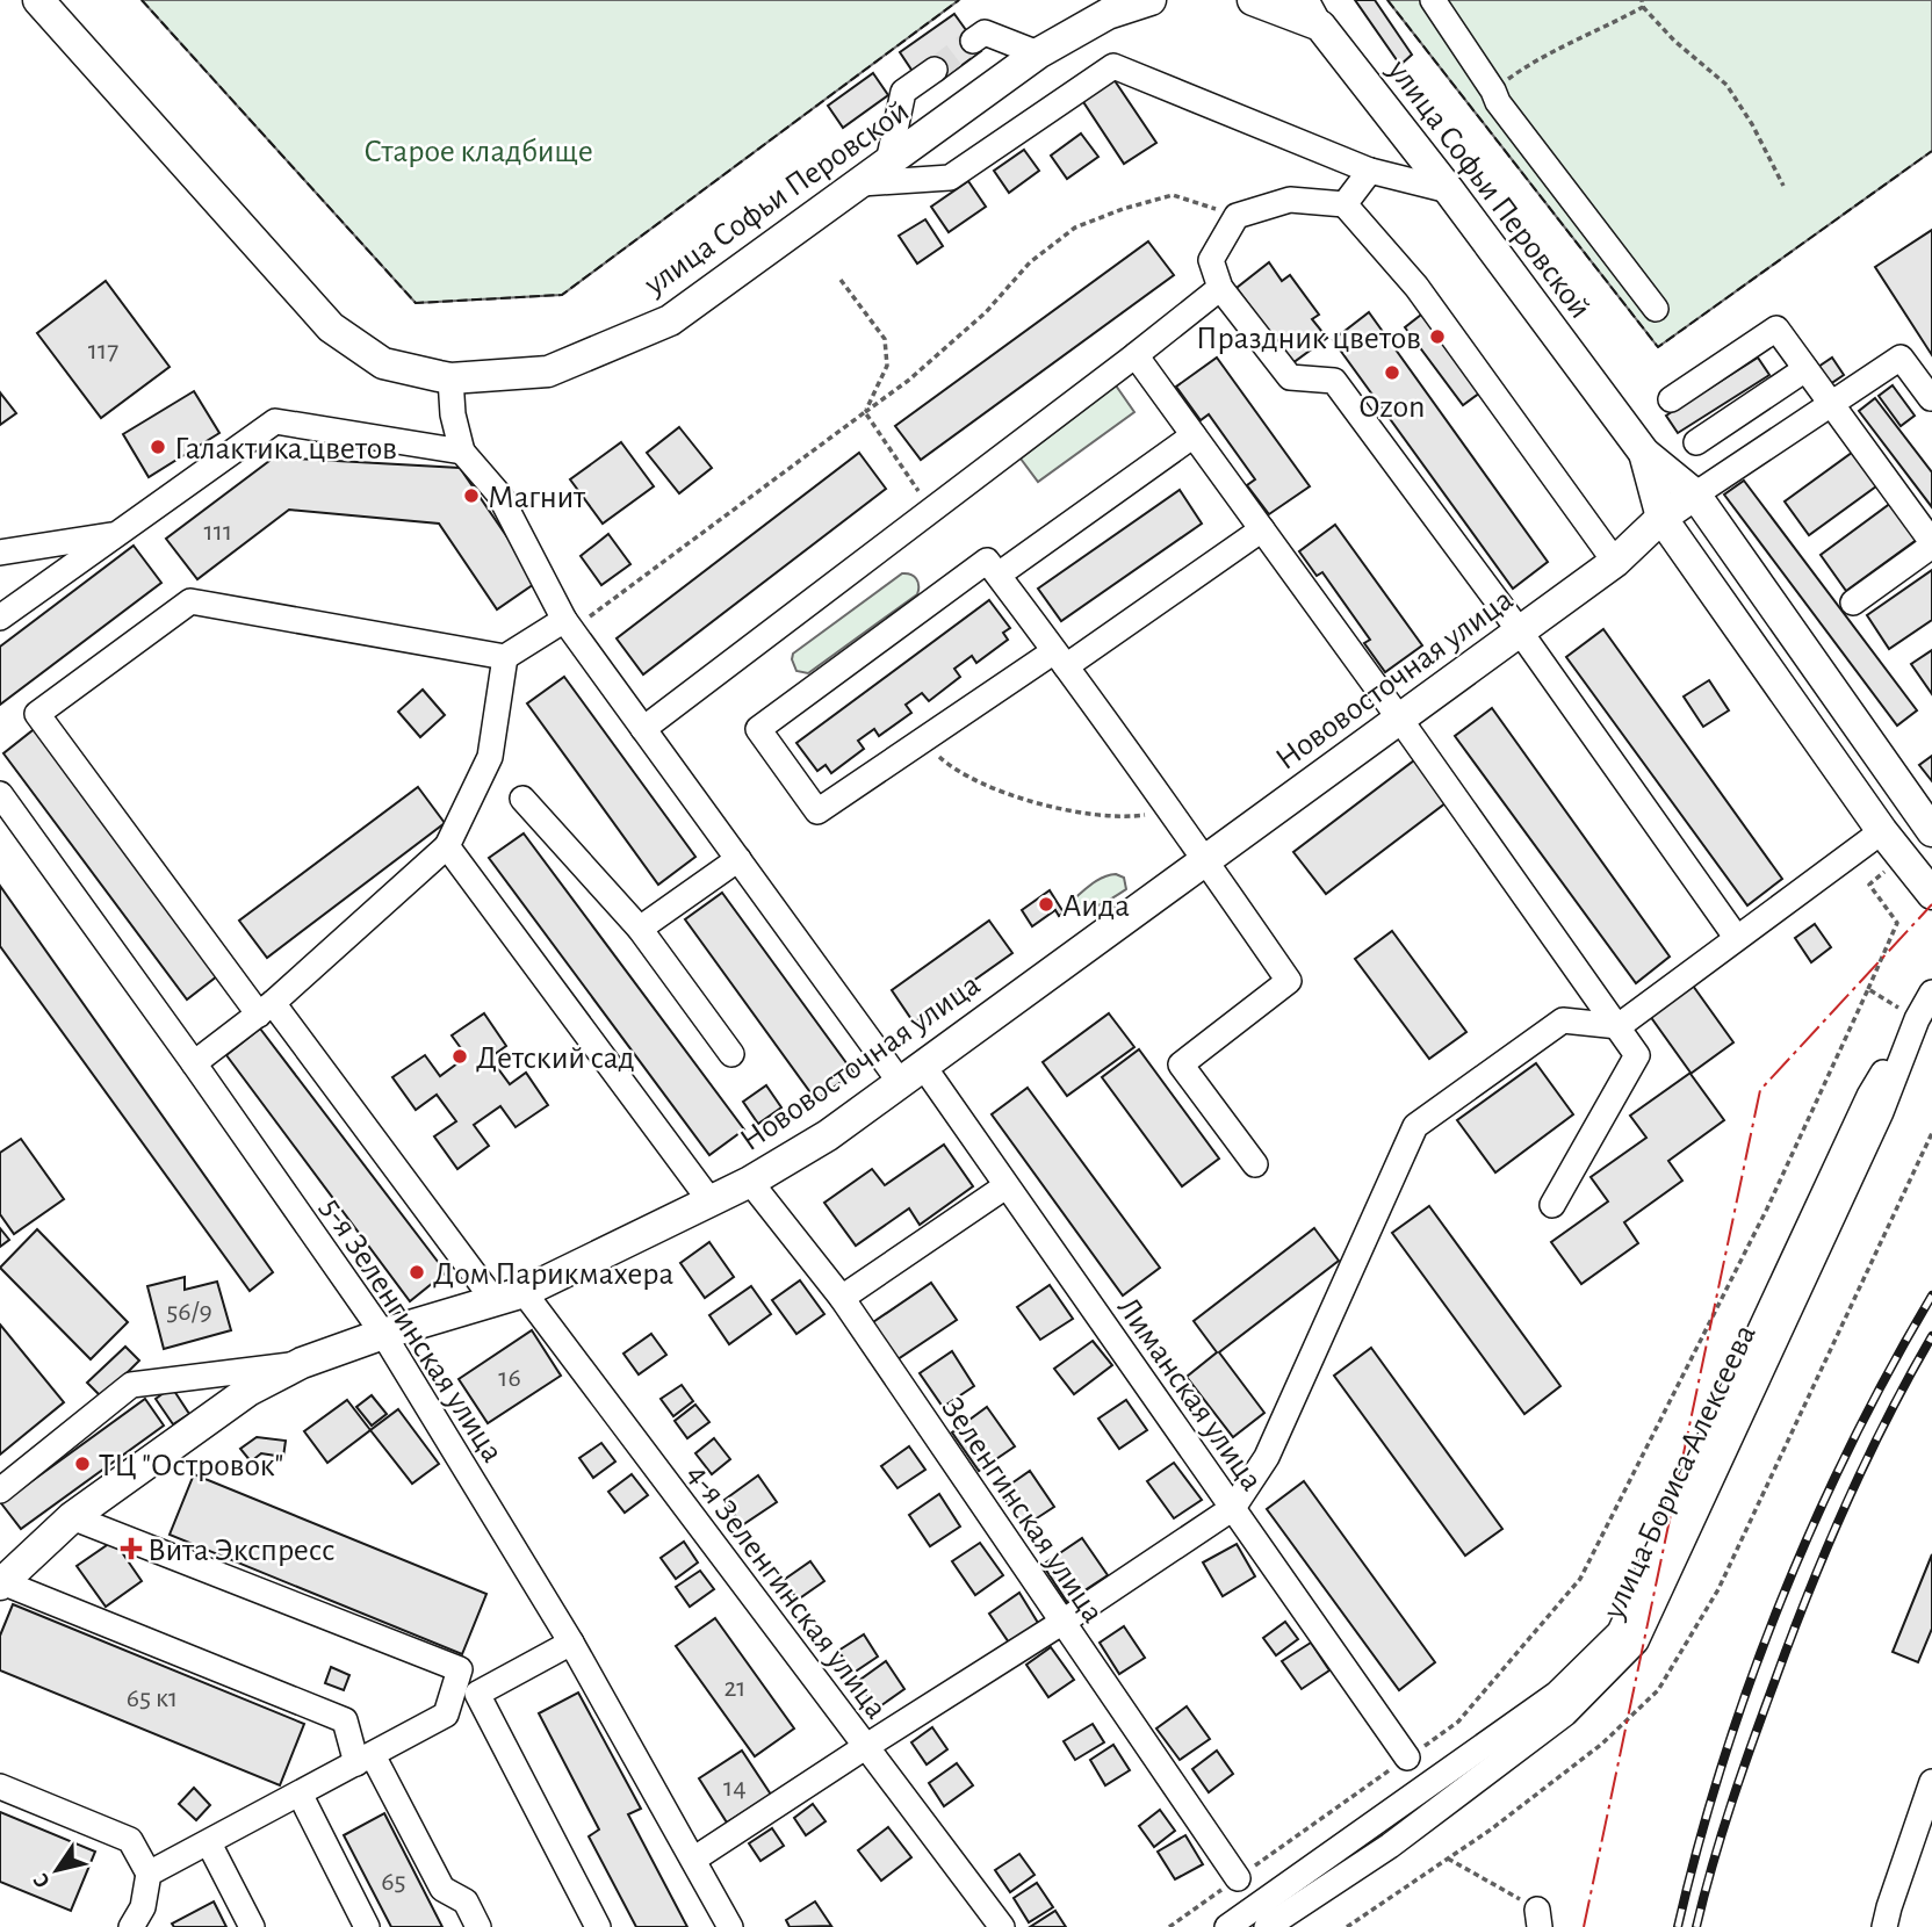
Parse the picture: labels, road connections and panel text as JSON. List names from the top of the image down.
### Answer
{
  "streets": {
    "main road": ["улица Софьи Перовской", "Нововосточная улица"],
    "street": [
      "5-я Зеленгинская улица",
      "Лиманская улица",
      "улица Бориса Алексеева",
      "Зеленгинская улица",
      "4-я Зеленгинская улица"
    ]
  },
  "crossings": [
    ["улица Софьи Перовской", "Нововосточная улица"],
    ["Нововосточная улица", "5-я Зеленгинская улица"],
    ["Нововосточная улица", "Лиманская улица"],
    ["Нововосточная улица", "Зеленгинская улица"],
    ["Нововосточная улица", "4-я Зеленгинская улица"]
  ],
  "parks": ["Старое кладбище"],
  "places": {
    "other": [
      "Праздник цветов",
      "Ozon",
      "Галактика цветов",
      "Магнит",
      "Аида",
      "Детский сад",
      "Дом Парикмахера",
      "ТЦ \"Островок\""
    ],
    "health": ["Вита Экспресс"]
  },
  "house_numbers": [
    "117",
    "111",
    "56/9",
    "16",
    "21",
    "65 к1",
    "14",
    "65"
  ],
  "north": "bottom left"
}
